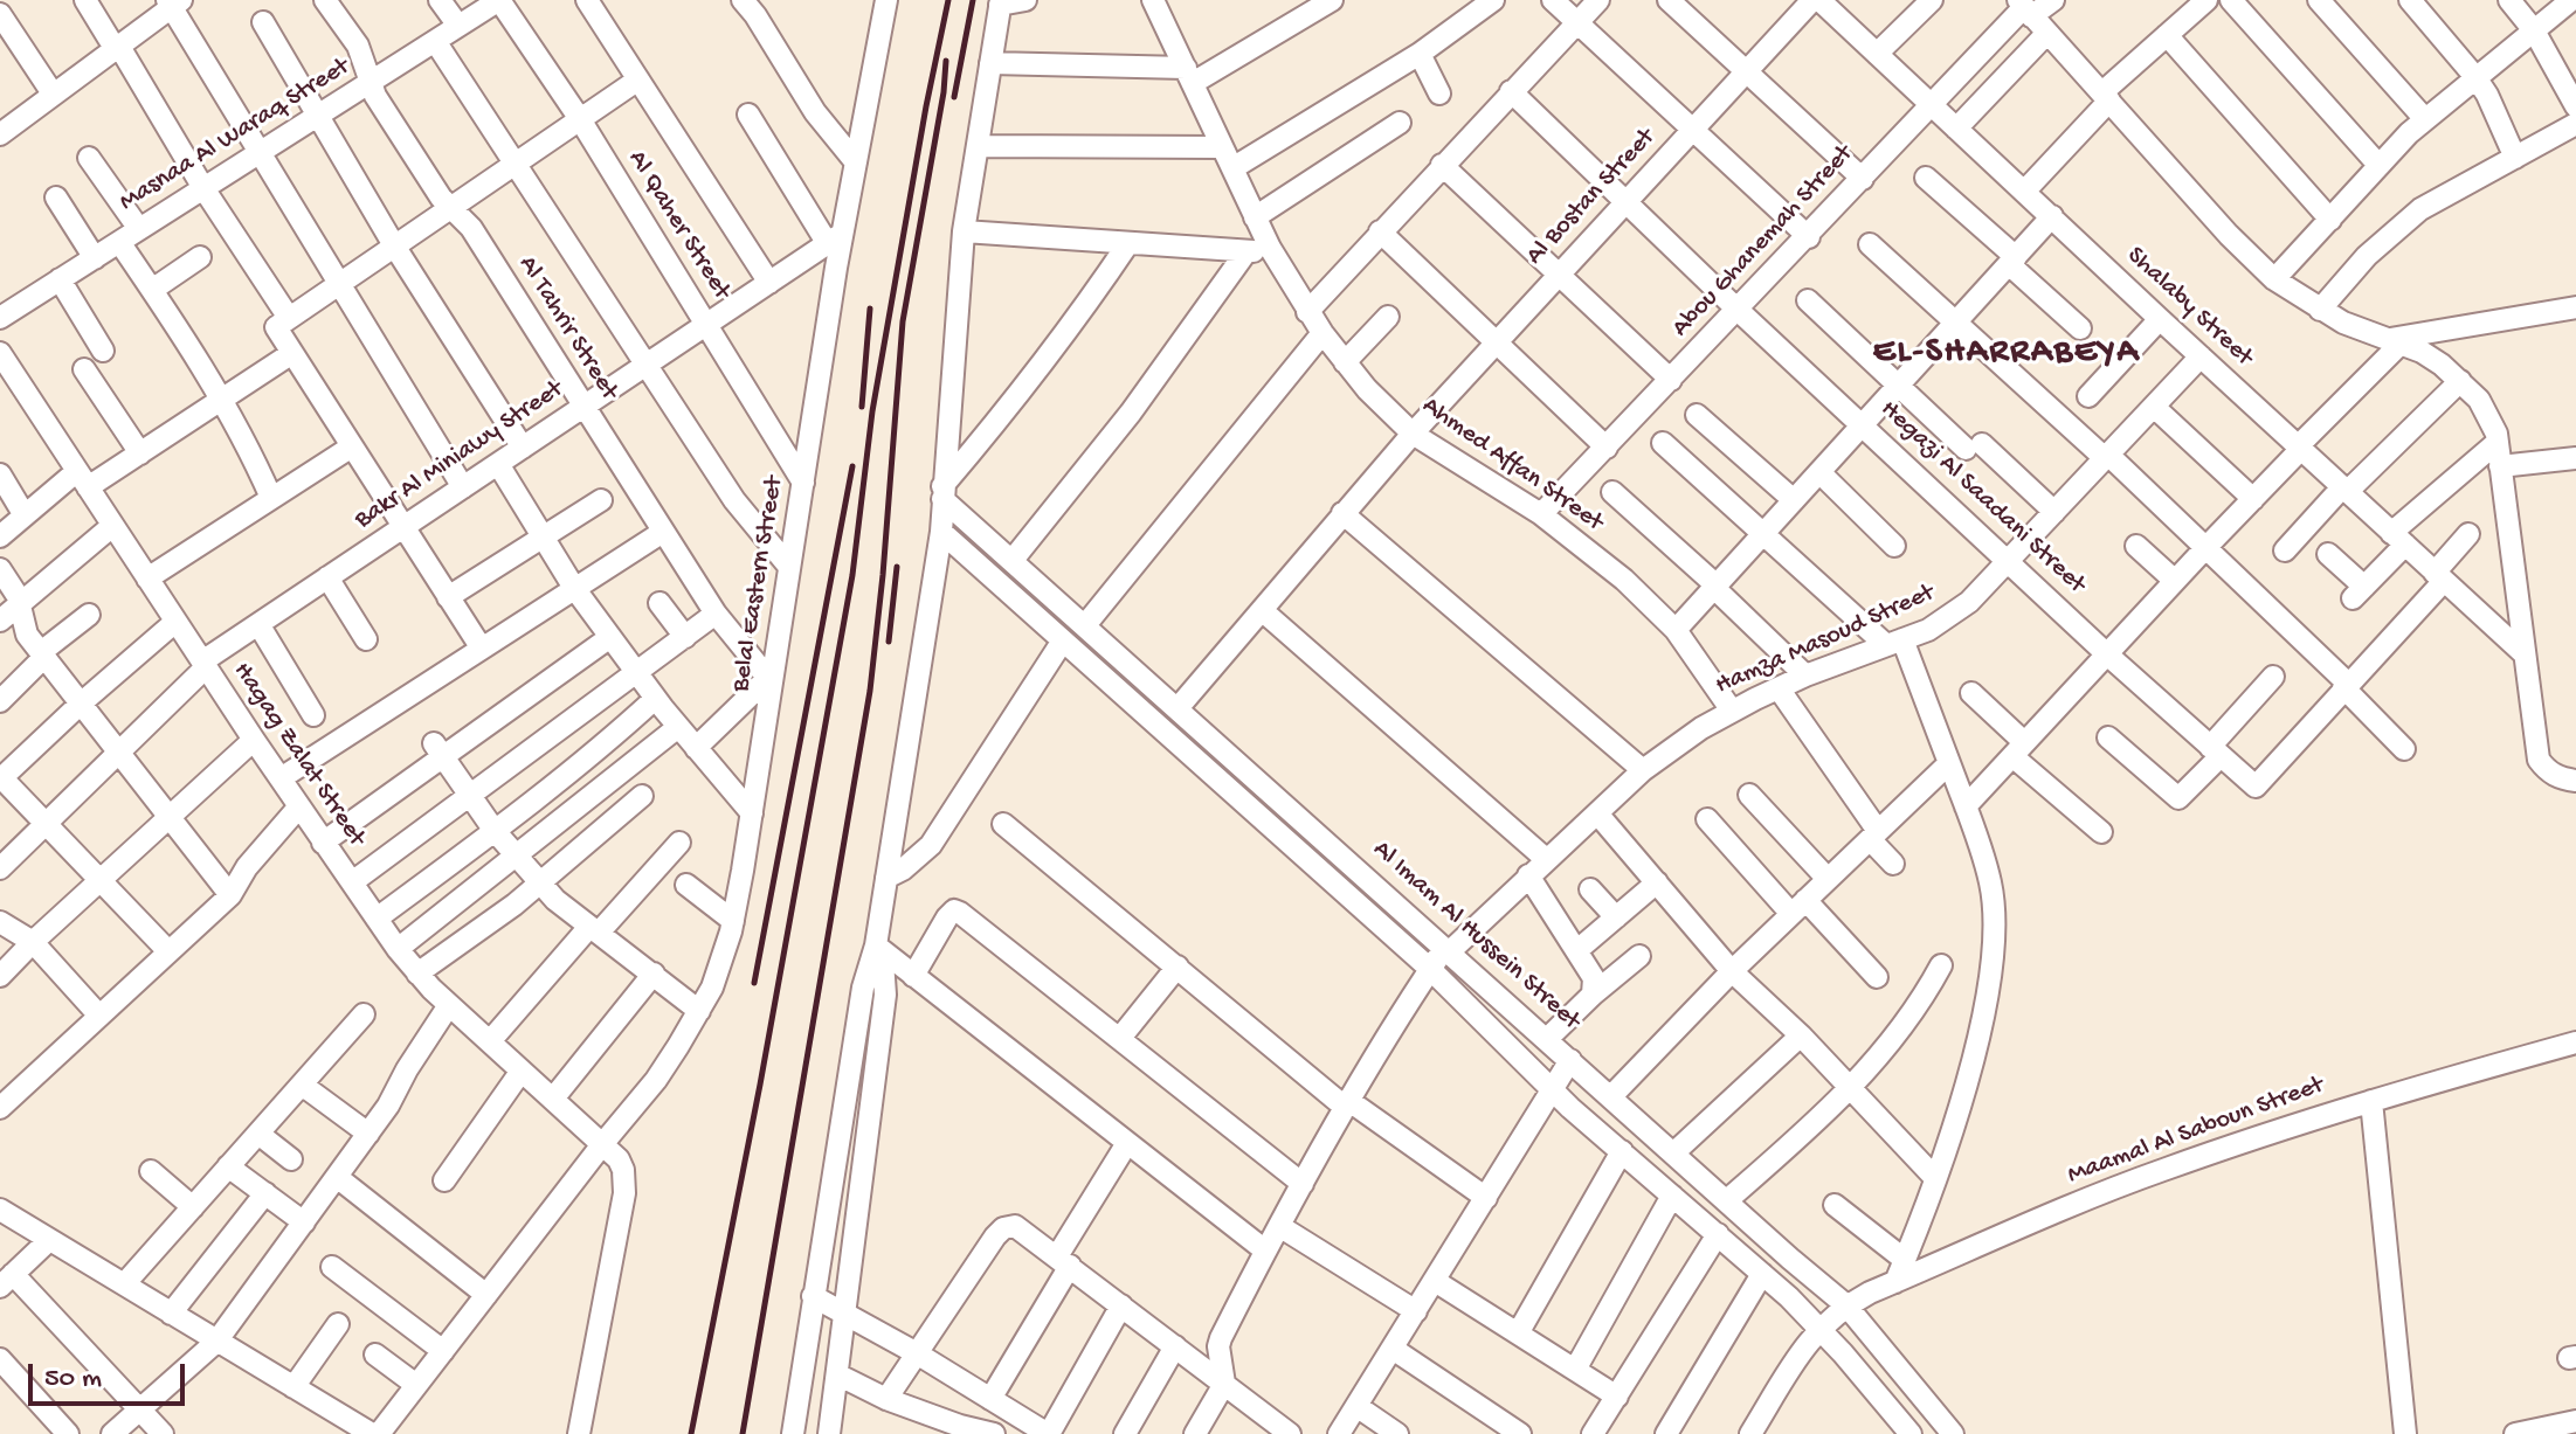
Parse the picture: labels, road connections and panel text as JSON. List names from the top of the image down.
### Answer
{
  "streets": {
    "street": [
      "Masnaa Al Waraq Street",
      "Al Bostan Street",
      "Al Qaher Street",
      "Abou Ghanemah Street",
      "Shalaby Street",
      "Al Tahrir Street",
      "Bakr Al Miniawy Street",
      "Ahmed Affan Street",
      "Hegazi Al Saadani Street",
      "Belal Eastern Street",
      "Hamza Masoud Street",
      "Hagag Zalat Street",
      "Al Imam Al Hussein Street",
      "Maamal Al Saboun Street"
    ]
  },
  "crossings": [
    ["Masnaa Al Waraq Street", "Al Qaher Street"],
    ["Masnaa Al Waraq Street", "Al Tahrir Street"],
    ["Al Bostan Street", "Ahmed Affan Street"],
    ["Al Bostan Street", "Hegazi Al Saadani Street"],
    ["Al Bostan Street", "Al Imam Al Hussein Street"],
    ["Al Qaher Street", "Bakr Al Miniawy Street"],
    ["Al Qaher Street", "Belal Eastern Street"],
    ["Abou Ghanemah Street", "Shalaby Street"],
    ["Abou Ghanemah Street", "Ahmed Affan Street"],
    ["Abou Ghanemah Street", "Hegazi Al Saadani Street"],
    ["Shalaby Street", "Hamza Masoud Street"],
    ["Al Tahrir Street", "Bakr Al Miniawy Street"],
    ["Al Tahrir Street", "Belal Eastern Street"],
    ["Bakr Al Miniawy Street", "Belal Eastern Street"],
    ["Bakr Al Miniawy Street", "Hagag Zalat Street"],
    ["Ahmed Affan Street", "Hamza Masoud Street"],
    ["Hegazi Al Saadani Street", "Hamza Masoud Street"],
    ["Belal Eastern Street", "Hagag Zalat Street"],
    ["Hamza Masoud Street", "Al Imam Al Hussein Street"],
    ["Al Imam Al Hussein Street", "Maamal Al Saboun Street"]
  ],
  "districts": ["EL-SHARRABEYA"],
  "scale_bar": "50 m"
}
